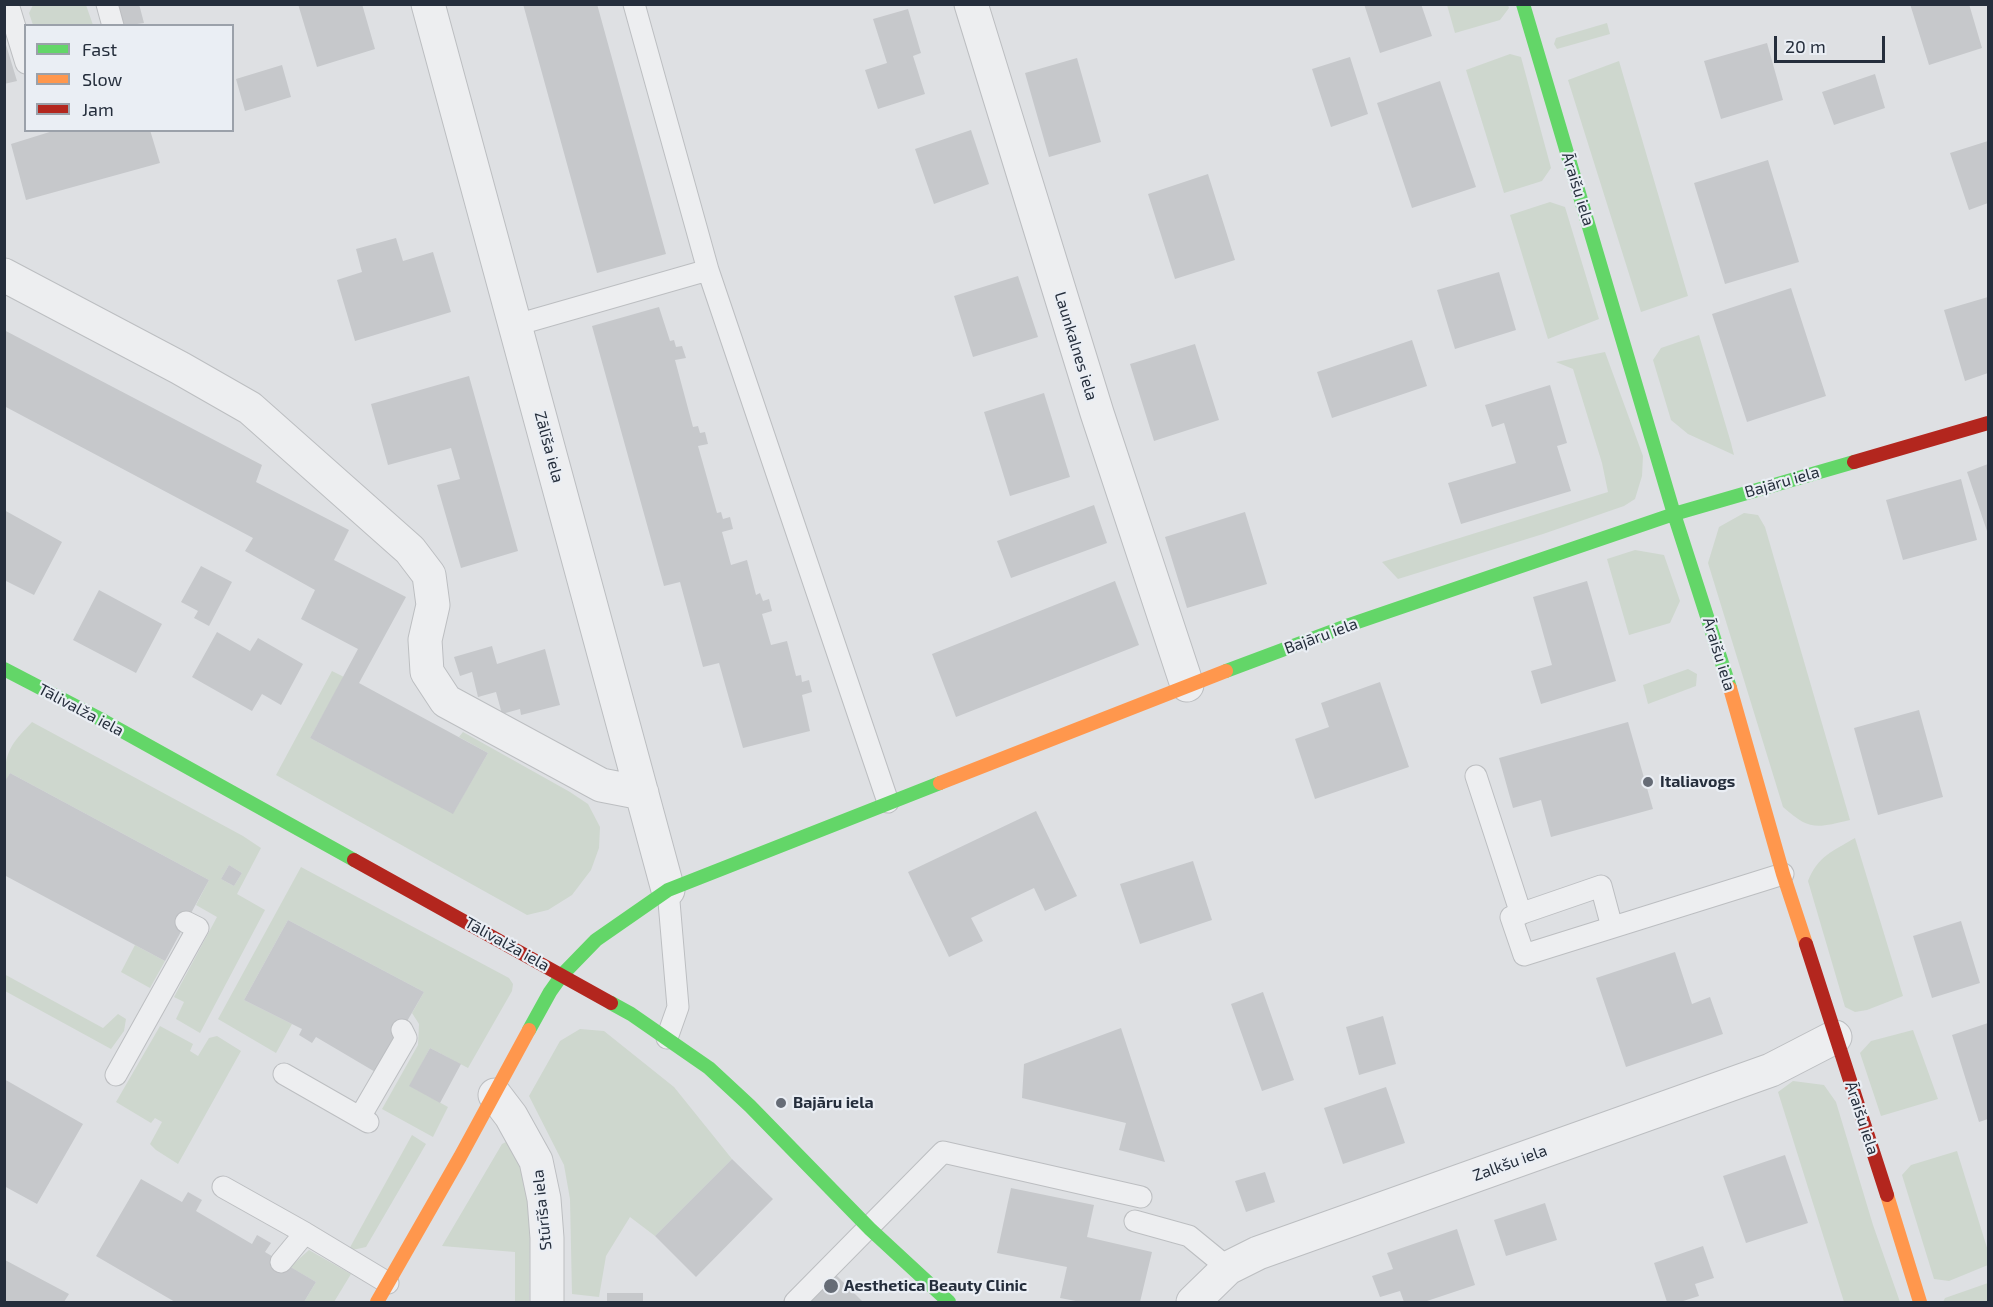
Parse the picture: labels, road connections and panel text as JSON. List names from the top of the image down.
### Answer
{
  "streets": {
    "street": [
      "Āraišu iela",
      "Launkalnes iela",
      "Zālīša iela",
      "Bajāru iela",
      "Tālivalža iela",
      "Zalkšu iela",
      "Stūrīša iela"
    ]
  },
  "crossings": [
    ["Āraišu iela", "Bajāru iela"],
    ["Āraišu iela", "Zalkšu iela"],
    ["Launkalnes iela", "Bajāru iela"],
    ["Zālīša iela", "Bajāru iela"],
    ["Bajāru iela", "Tālivalža iela"],
    ["Bajāru iela", "Stūrīša iela"]
  ],
  "places": ["Italiavogs", "Bajāru iela", "Aesthetica Beauty Clinic"],
  "legend": ["Fast", "Slow", "Jam"],
  "scale_bar": "20 m"
}
